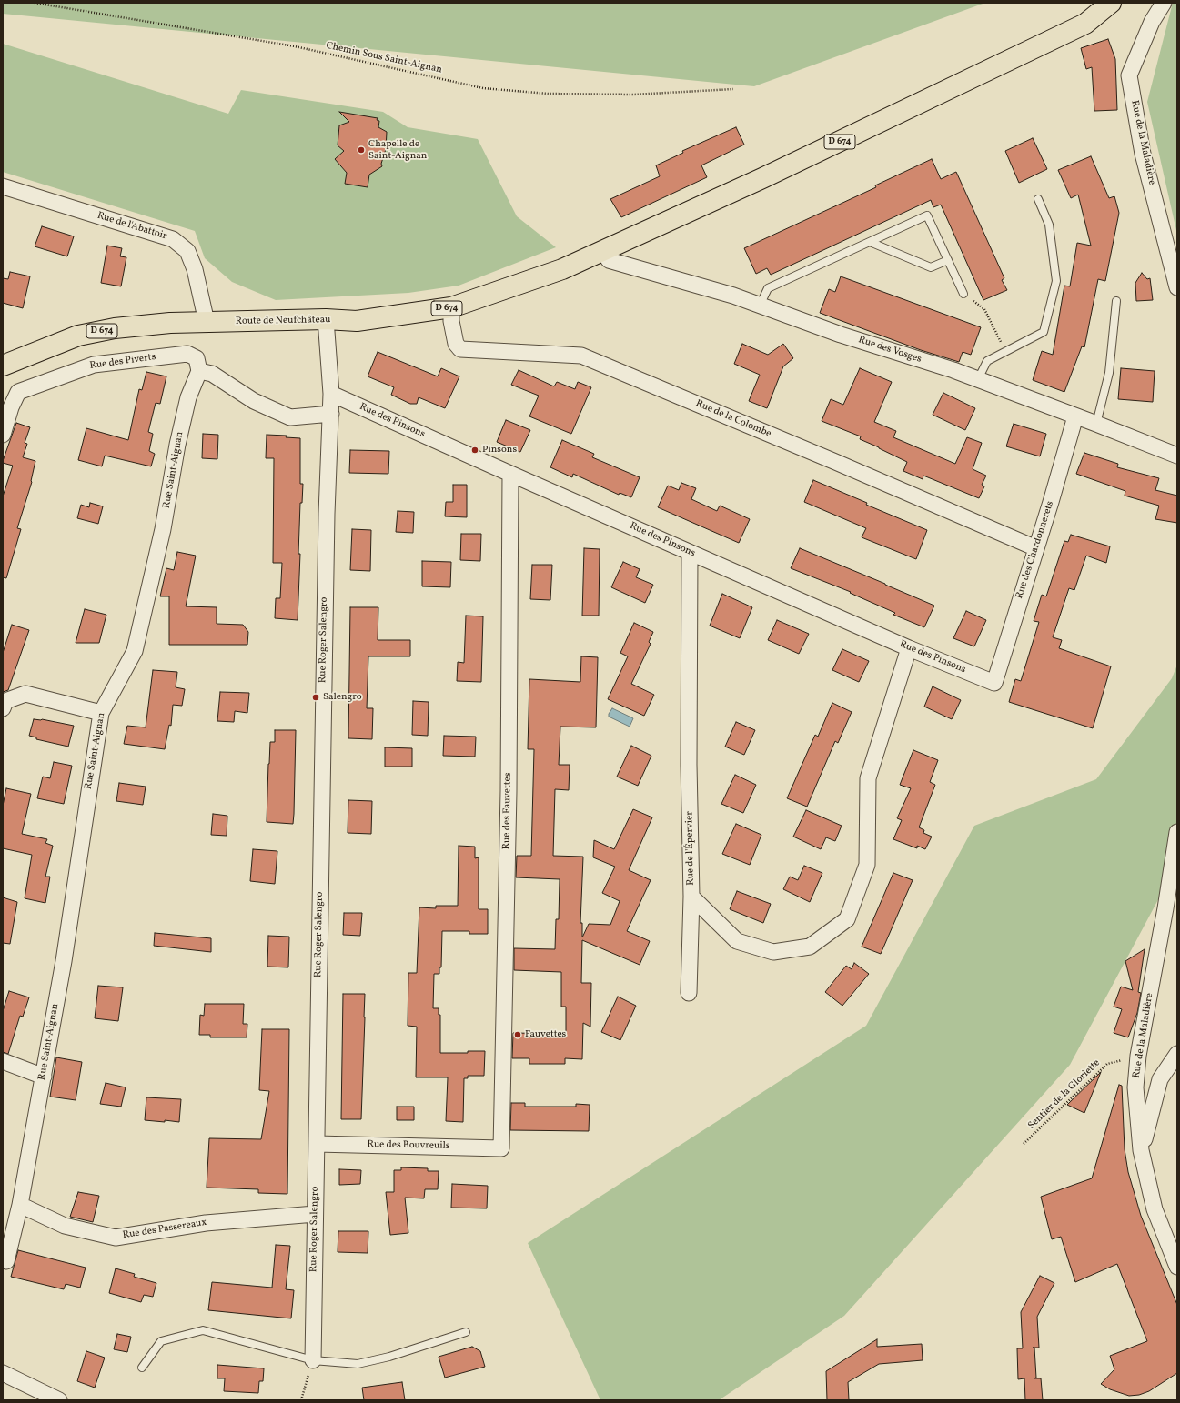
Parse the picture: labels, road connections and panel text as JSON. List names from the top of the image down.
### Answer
{
  "streets": {
    "main road": ["D 674", "Route de Neufchâteau"],
    "street": [
      "Rue de la Maladière",
      "Rue de l'Abattoir",
      "Rue des Vosges",
      "Rue des Piverts",
      "Rue de la Colombe",
      "Rue des Pinsons",
      "Rue Saint-Aignan",
      "Rue des Chardonnerets",
      "Rue Roger Salengro",
      "Rue des Fauvettes",
      "Rue de l'Épervier",
      "Rue des Bouvreuils",
      "Rue des Passereaux"
    ],
    "path": ["Chemin Sous Saint-Aignan", "Sentier de la Gloriette"]
  },
  "crossings": [
    ["D 674", "Route de Neufchâteau"],
    ["D 674", "Rue des Vosges"],
    ["Rue de la Maladière", "Sentier de la Gloriette"],
    ["Rue de l'Abattoir", "Route de Neufchâteau"],
    ["Route de Neufchâteau", "Rue des Vosges"],
    ["Route de Neufchâteau", "Rue de la Colombe"],
    ["Route de Neufchâteau", "Rue Roger Salengro"],
    ["Rue des Vosges", "Rue des Chardonnerets"],
    ["Rue des Piverts", "Rue Saint-Aignan"],
    ["Rue de la Colombe", "Rue des Chardonnerets"],
    ["Rue des Pinsons", "Rue des Chardonnerets"],
    ["Rue des Pinsons", "Rue Roger Salengro"],
    ["Rue des Pinsons", "Rue des Fauvettes"],
    ["Rue des Pinsons", "Rue de l'Épervier"],
    ["Rue Saint-Aignan", "Rue des Passereaux"],
    ["Rue Roger Salengro", "Rue des Bouvreuils"],
    ["Rue Roger Salengro", "Rue des Passereaux"],
    ["Rue des Fauvettes", "Rue des Bouvreuils"]
  ],
  "places": [
    "Chapelle de Saint-Aignan",
    "Pinsons",
    "Salengro",
    "Fauvettes"
  ]
}
